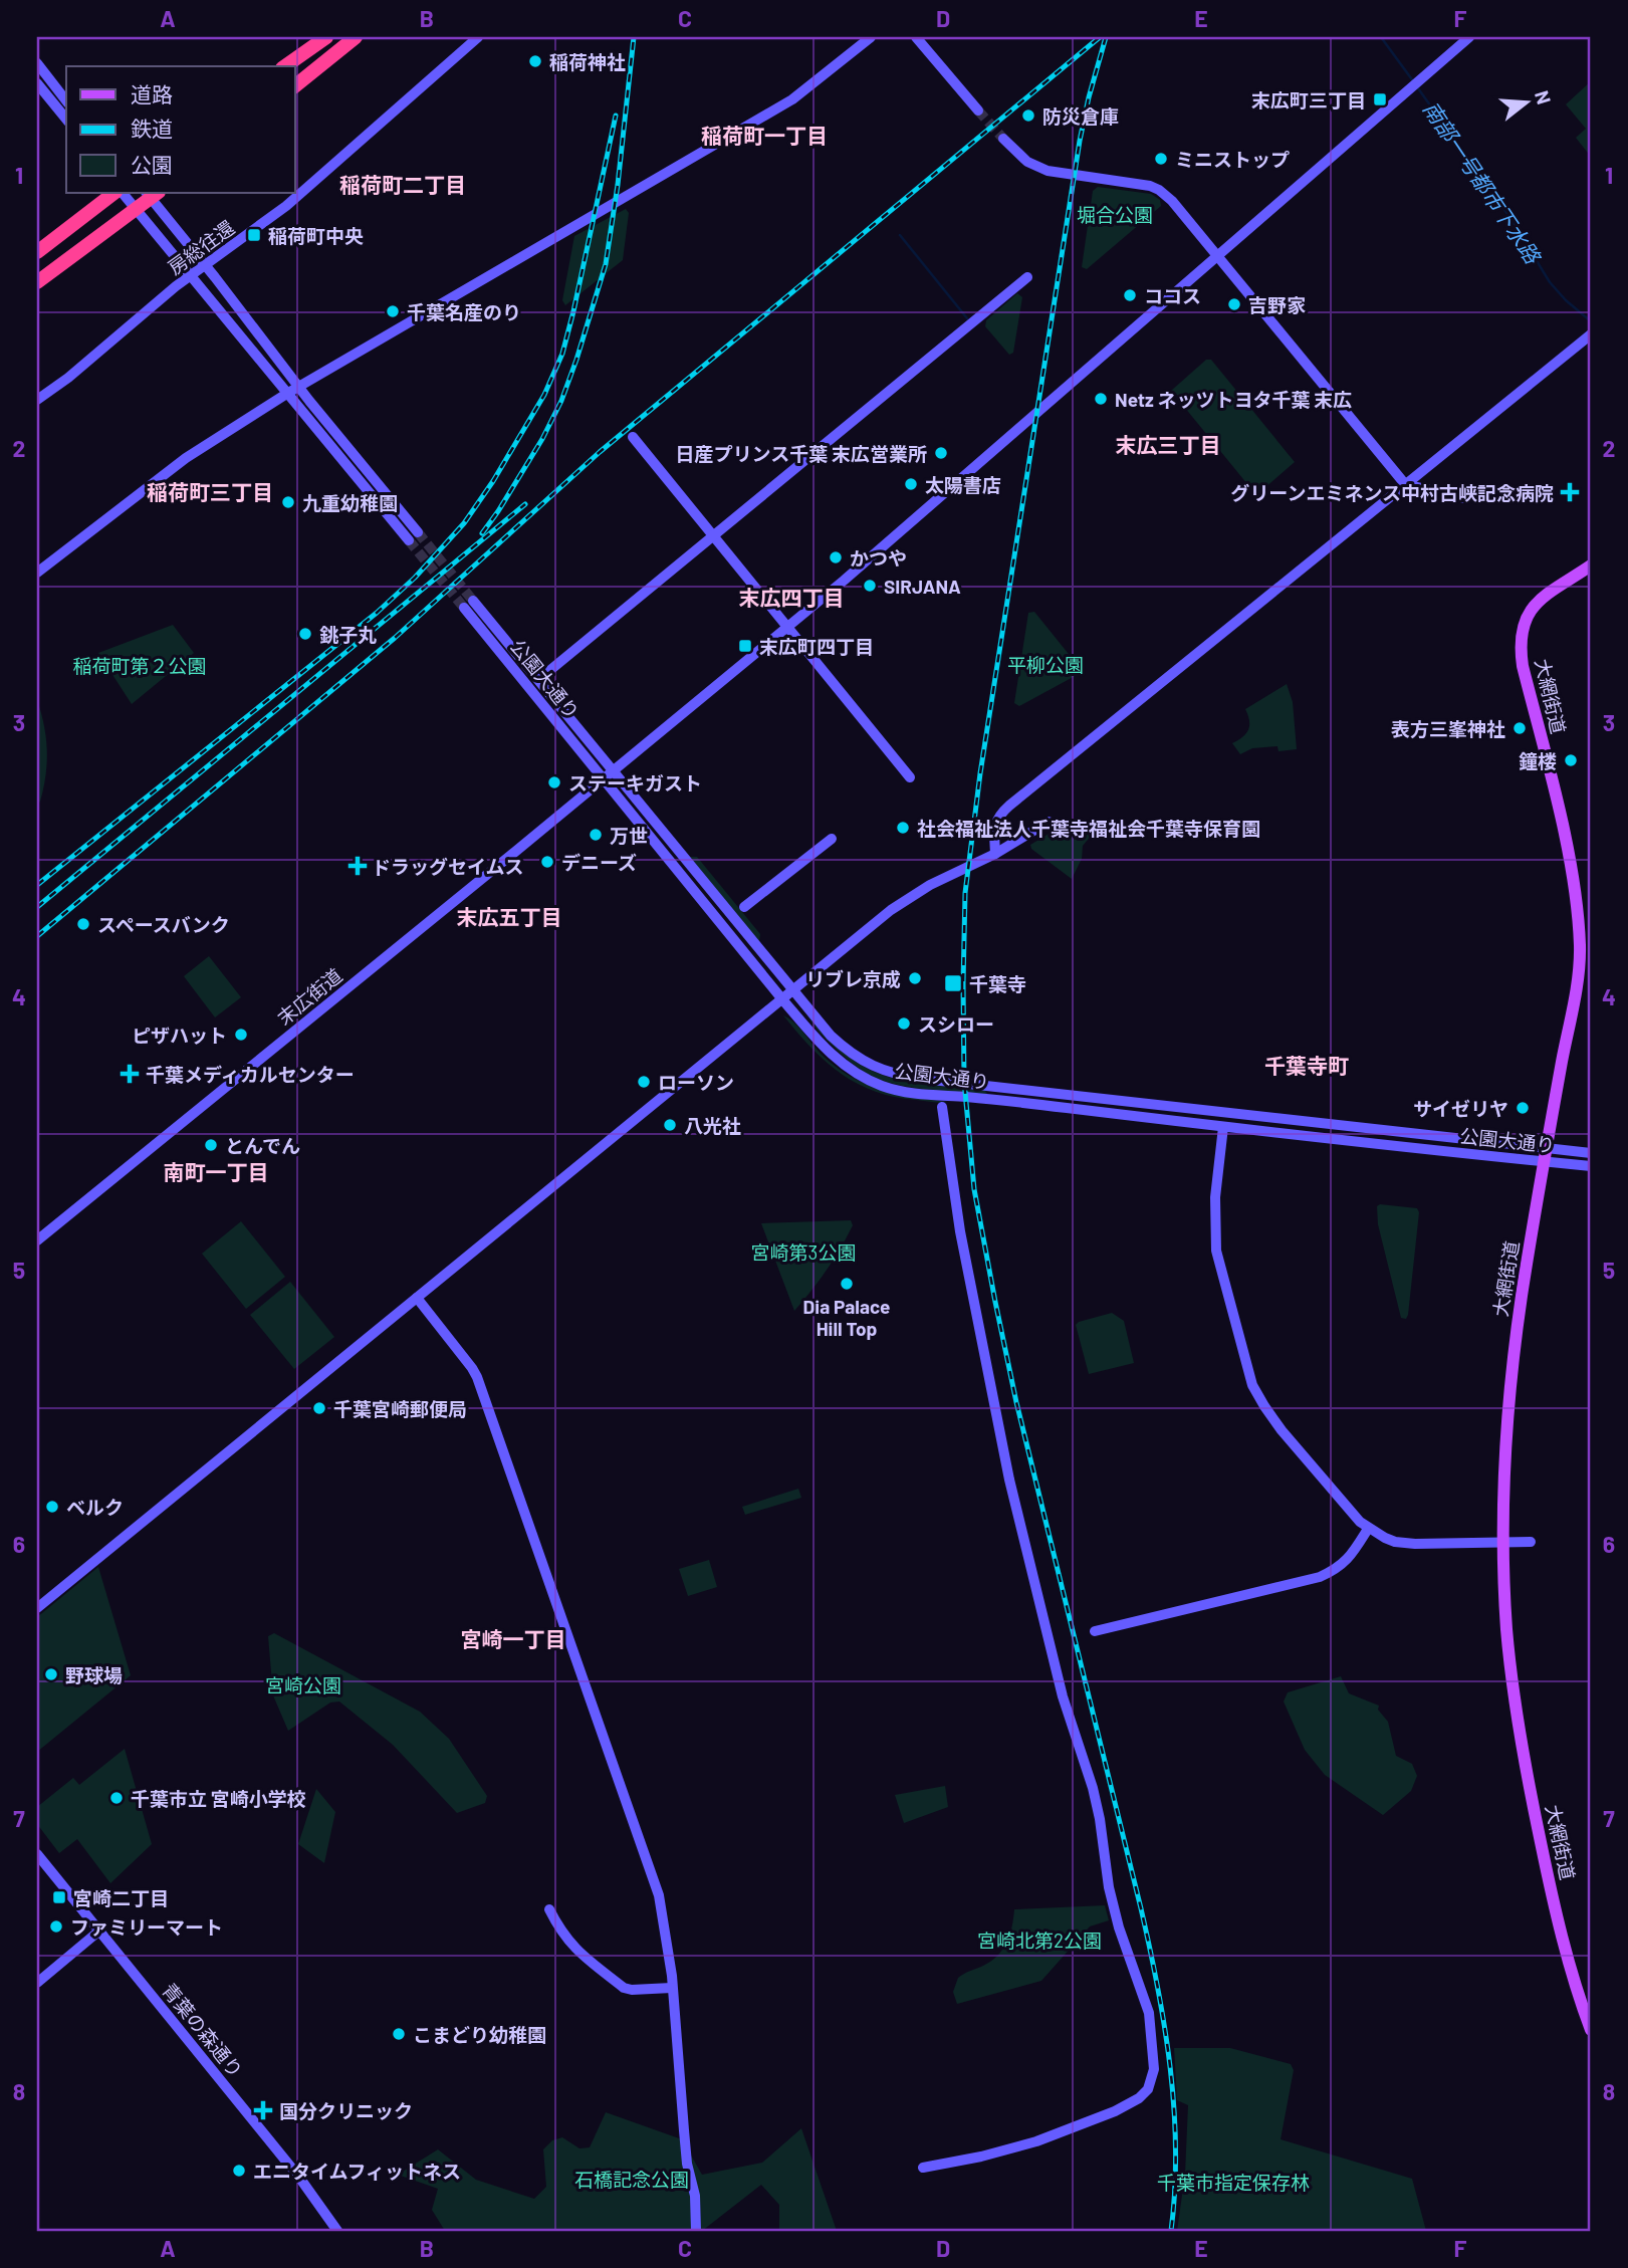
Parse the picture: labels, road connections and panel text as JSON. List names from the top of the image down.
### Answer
{
  "streets": {
    "main road": ["大網街道"],
    "street": [
      "房総往還",
      "公園大通り",
      "末広街道",
      "青葉の森通り"
    ]
  },
  "crossings": [
    ["公園大通り", "大網街道"],
    ["公園大通り", "末広街道"]
  ],
  "districts": [
    "稲荷町一丁目",
    "稲荷町二丁目",
    "末広三丁目",
    "稲荷町三丁目",
    "末広四丁目",
    "末広五丁目",
    "千葉寺町",
    "南町一丁目",
    "宮崎一丁目"
  ],
  "water": ["南部一号都市下水路"],
  "parks": [
    "堀合公園",
    "平柳公園",
    "稲荷町第２公園",
    "宮崎第3公園",
    "宮崎公園",
    "宮崎北第2公園",
    "石橋記念公園",
    "千葉市指定保存林"
  ],
  "places": {
    "other": [
      "稲荷神社",
      "防災倉庫",
      "ミニストップ",
      "ココス",
      "吉野家",
      "千葉名産のり",
      "Netz ネッツトヨタ千葉 末広",
      "日産プリンス千葉 末広営業所",
      "太陽書店",
      "九重幼稚園",
      "かつや",
      "SIRJANA",
      "銚子丸",
      "表方三峯神社",
      "鐘楼",
      "ステーキガスト",
      "社会福祉法人千葉寺福祉会千葉寺保育園",
      "万世",
      "デニーズ",
      "スペースバンク",
      "リブレ京成",
      "スシロー",
      "ピザハット",
      "ローソン",
      "サイゼリヤ",
      "八光社",
      "とんでん",
      "Dia Palace Hill Top",
      "千葉宮崎郵便局",
      "ベルク",
      "野球場",
      "千葉市立 宮崎小学校",
      "ファミリーマート",
      "こまどり幼稚園",
      "エニタイムフィットネス"
    ],
    "transit": [
      "末広町三丁目",
      "稲荷町中央",
      "末広町四丁目",
      "千葉寺",
      "宮崎二丁目"
    ],
    "health": [
      "グリーンエミネンス中村古峡記念病院",
      "ドラッグセイムス",
      "千葉メディカルセンター",
      "国分クリニック"
    ]
  },
  "legend": ["道路", "鉄道", "公園"],
  "north": "right",
  "grid": {
    "columns": [
      "A",
      "B",
      "C",
      "D",
      "E",
      "F"
    ],
    "rows": [
      "1",
      "2",
      "3",
      "4",
      "5",
      "6",
      "7",
      "8"
    ]
  }
}
